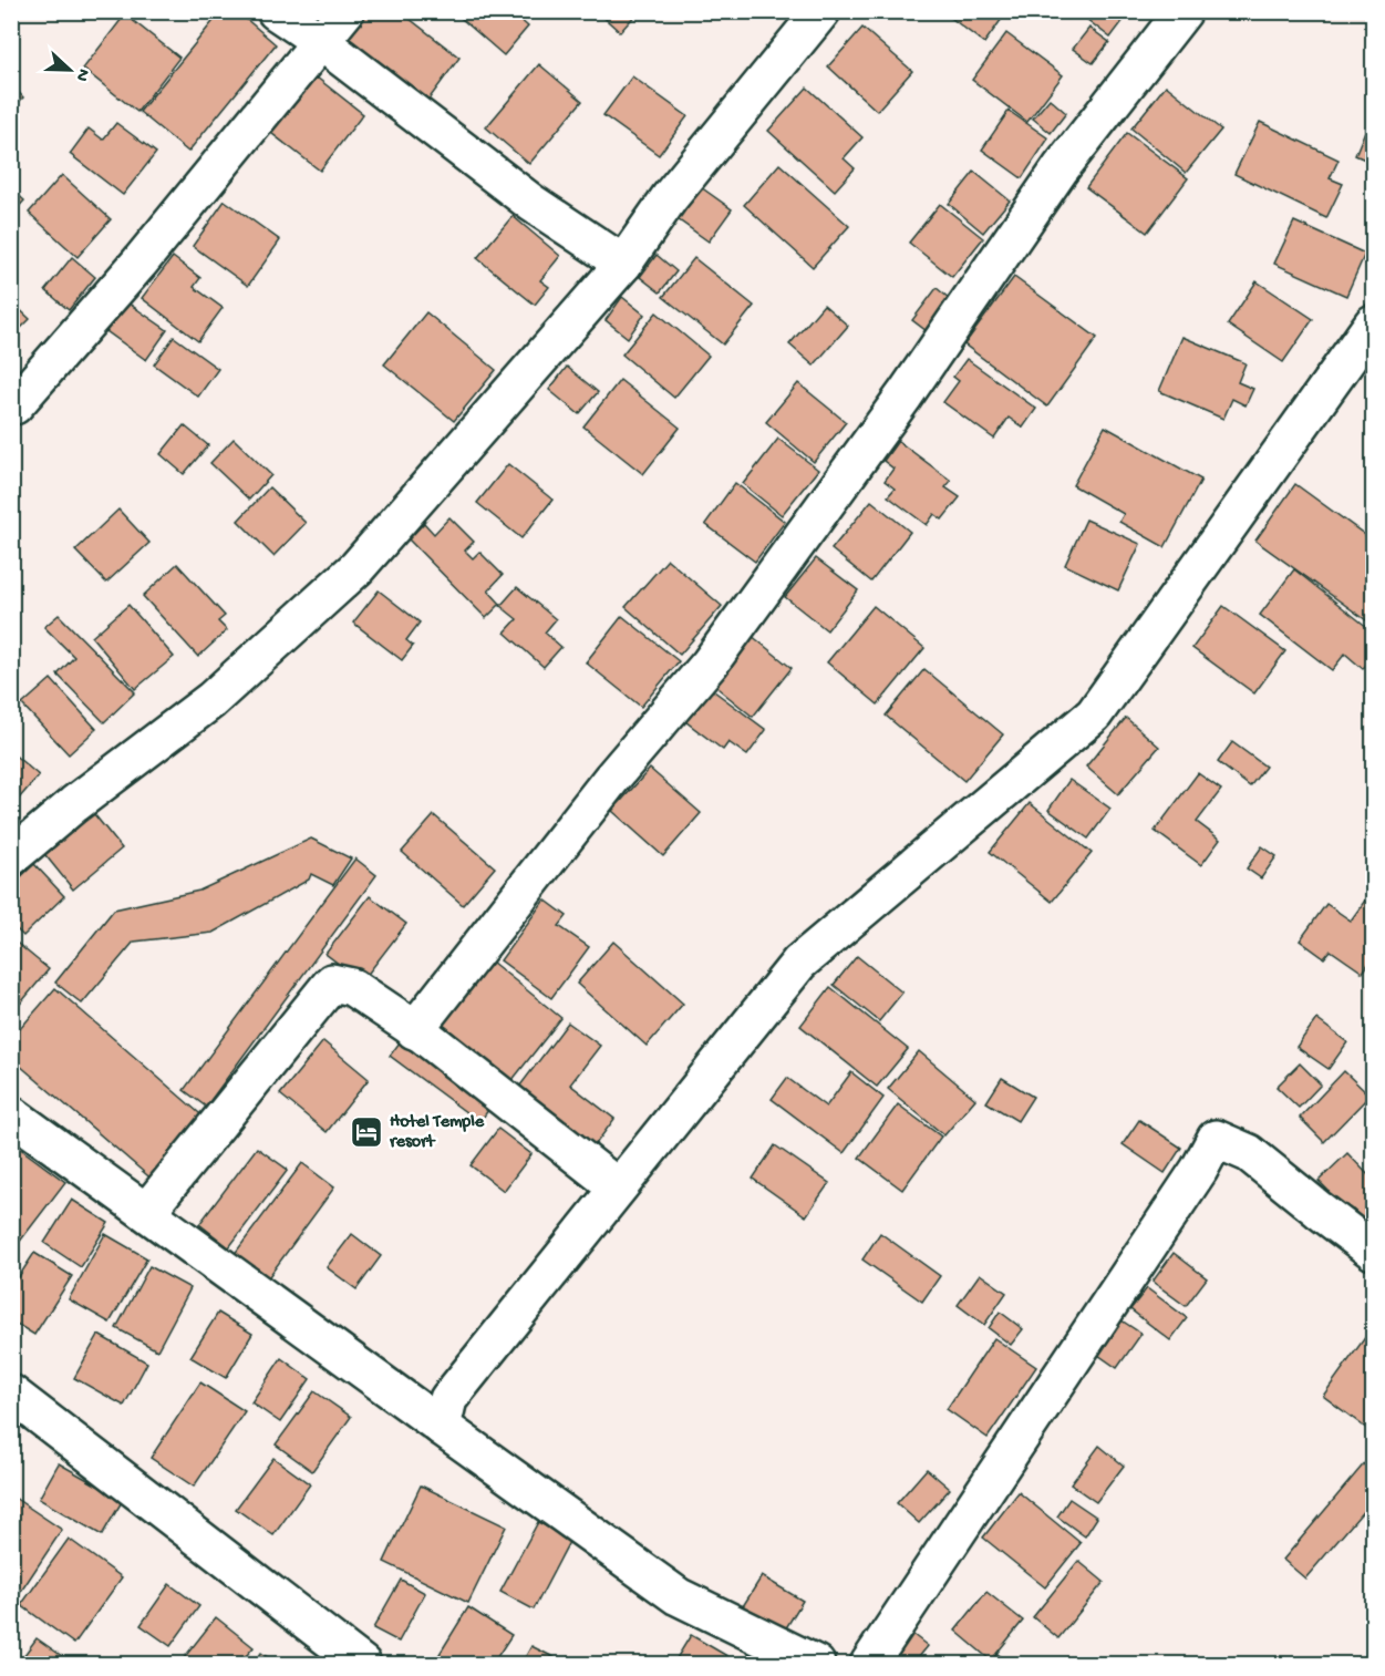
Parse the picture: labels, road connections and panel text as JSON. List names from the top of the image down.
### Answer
{
  "places": {
    "hotel": ["Hotel Temple resort"]
  },
  "north": "right"
}
